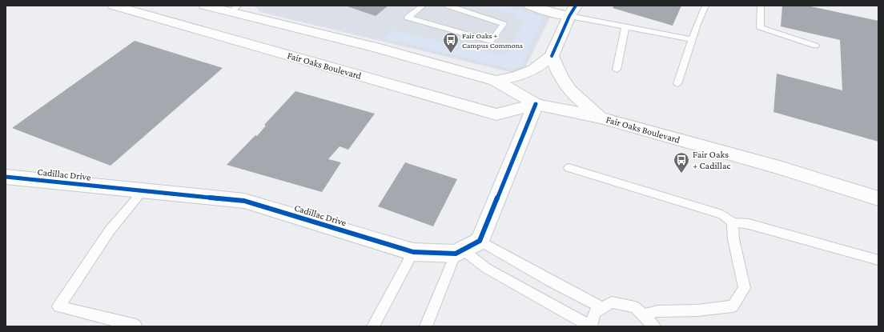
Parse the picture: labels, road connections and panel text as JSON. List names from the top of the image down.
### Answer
{
  "streets": {
    "main road": ["Fair Oaks Boulevard", "Cadillac Drive"]
  },
  "places": {
    "bus stop": ["Fair Oaks + Campus Commons", "Fair Oaks + Cadillac"]
  }
}
